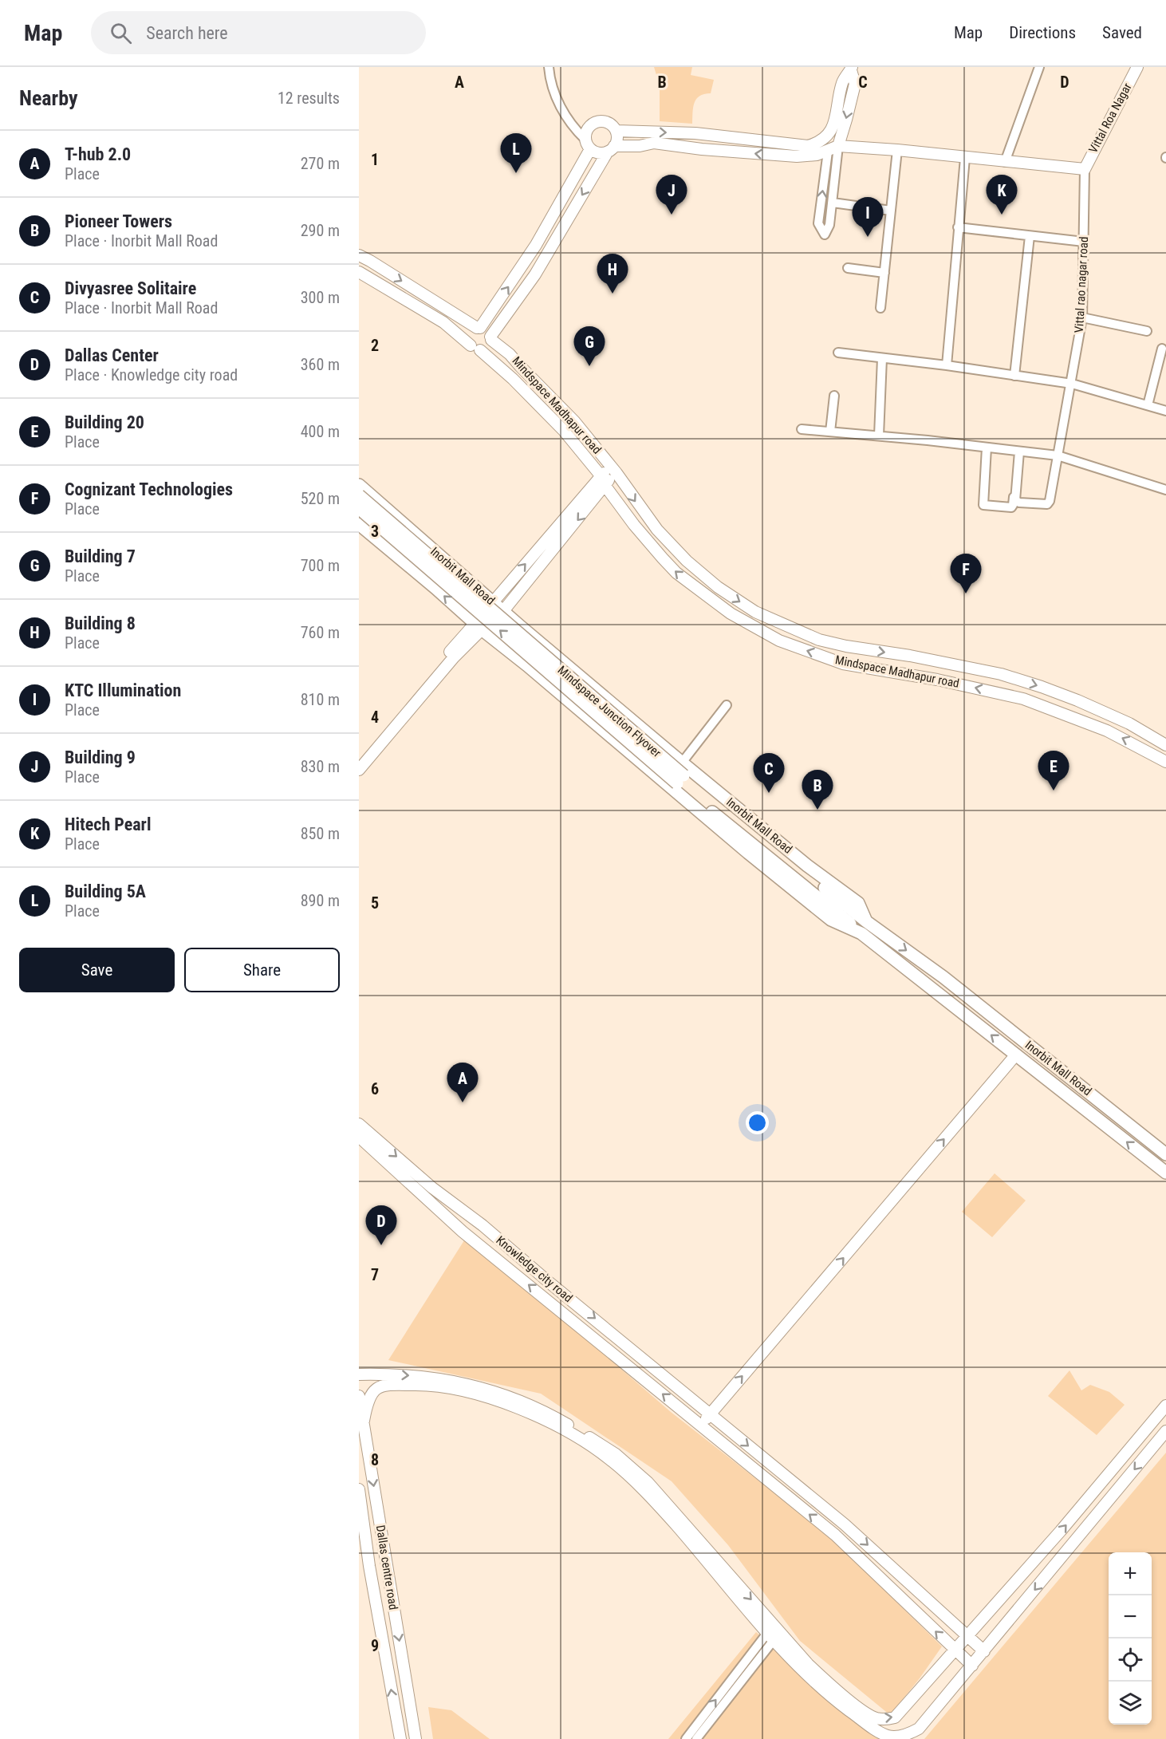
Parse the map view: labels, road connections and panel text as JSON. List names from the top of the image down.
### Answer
{
  "streets": {
    "main road": ["Inorbit Mall Road", "Mindspace Junction Flyover"],
    "street": [
      "Vittal Roa Nagar",
      "Vittal rao nagar road",
      "Mindspace Madhapur road",
      "Knowledge city road",
      "Dallas centre road"
    ]
  },
  "crossings": [
    ["Vittal Roa Nagar", "Vittal rao nagar road"],
    ["Inorbit Mall Road", "Mindspace Junction Flyover"]
  ],
  "page": {
    "header": "Map",
    "search": "Search here",
    "nav": ["Map", "Directions", "Saved"],
    "heading": ["Nearby", "12 results"],
    "list": [
      {
        "mark": "A",
        "name": "T-hub 2.0",
        "note": "Place",
        "value": "270 m"
      },
      {
        "mark": "B",
        "name": "Pioneer Towers",
        "note": "Place · Inorbit Mall Road",
        "value": "290 m"
      },
      {
        "mark": "C",
        "name": "Divyasree Solitaire",
        "note": "Place · Inorbit Mall Road",
        "value": "300 m"
      },
      {
        "mark": "D",
        "name": "Dallas Center",
        "note": "Place · Knowledge city road",
        "value": "360 m"
      },
      {
        "mark": "E",
        "name": "Building 20",
        "note": "Place",
        "value": "400 m"
      },
      {
        "mark": "F",
        "name": "Cognizant Technologies",
        "note": "Place",
        "value": "520 m"
      },
      {
        "mark": "G",
        "name": "Building 7",
        "note": "Place",
        "value": "700 m"
      },
      {
        "mark": "H",
        "name": "Building 8",
        "note": "Place",
        "value": "760 m"
      },
      {
        "mark": "I",
        "name": "KTC Illumination",
        "note": "Place",
        "value": "810 m"
      },
      {
        "mark": "J",
        "name": "Building 9",
        "note": "Place",
        "value": "830 m"
      },
      {
        "mark": "K",
        "name": "Hitech Pearl",
        "note": "Place",
        "value": "850 m"
      },
      {
        "mark": "L",
        "name": "Building 5A",
        "note": "Place",
        "value": "890 m"
      }
    ],
    "pins": [
      "L",
      "J",
      "K",
      "I",
      "H",
      "G",
      "F",
      "E",
      "C",
      "B",
      "A",
      "D"
    ],
    "buttons": ["Save", "Share"],
    "map_buttons": ["+", "−"]
  },
  "grid": {
    "columns": [
      "A",
      "B",
      "C",
      "D"
    ],
    "rows": [
      "1",
      "2",
      "3",
      "4",
      "5",
      "6",
      "7",
      "8",
      "9"
    ]
  }
}
